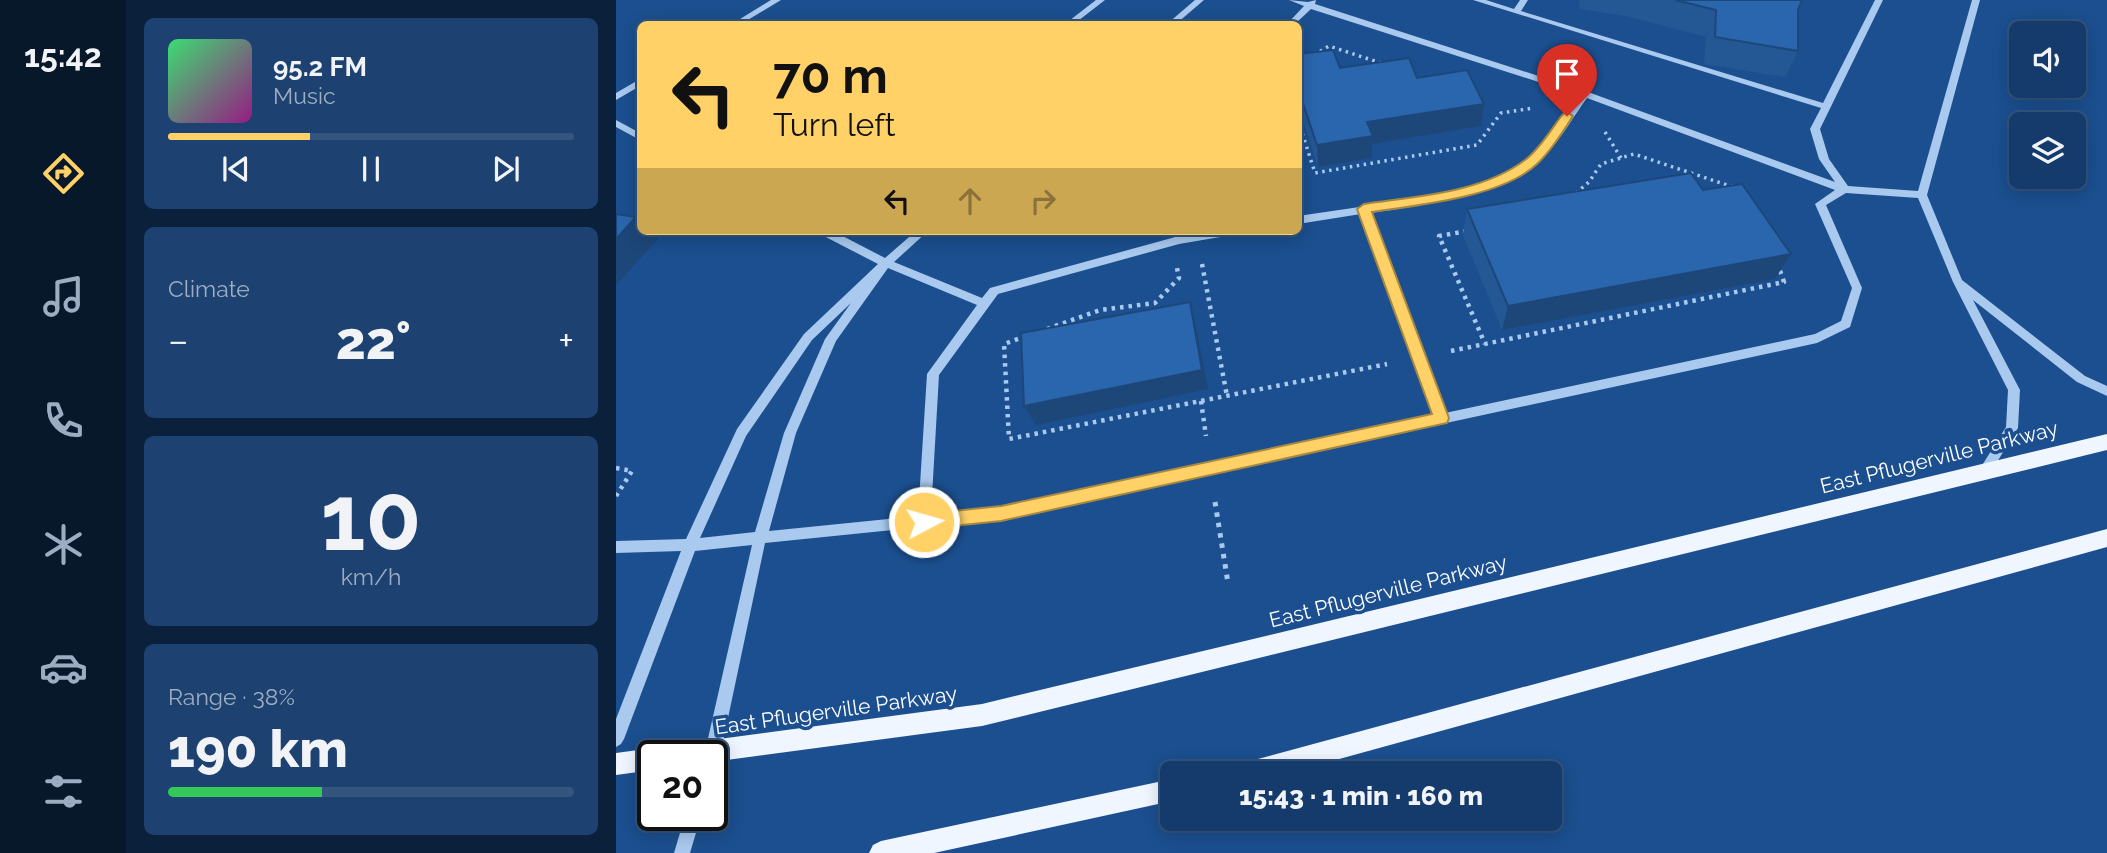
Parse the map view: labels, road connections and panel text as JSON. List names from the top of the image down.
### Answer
{
  "streets": {
    "main road": ["East Pflugerville Parkway"]
  },
  "page": {
    "tabs": "15:42",
    "turn": ["70 m", "Turn left"],
    "song": ["95.2 FM", "Music"],
    "tile": [
      "Climate",
      ["10", "km/h"],
      ["Range · 38%", "190 km"]
    ],
    "heat": ["−", "22°", "+"],
    "limit": "20",
    "trip": "15:43 · 1 min · 160 m"
  }
}
